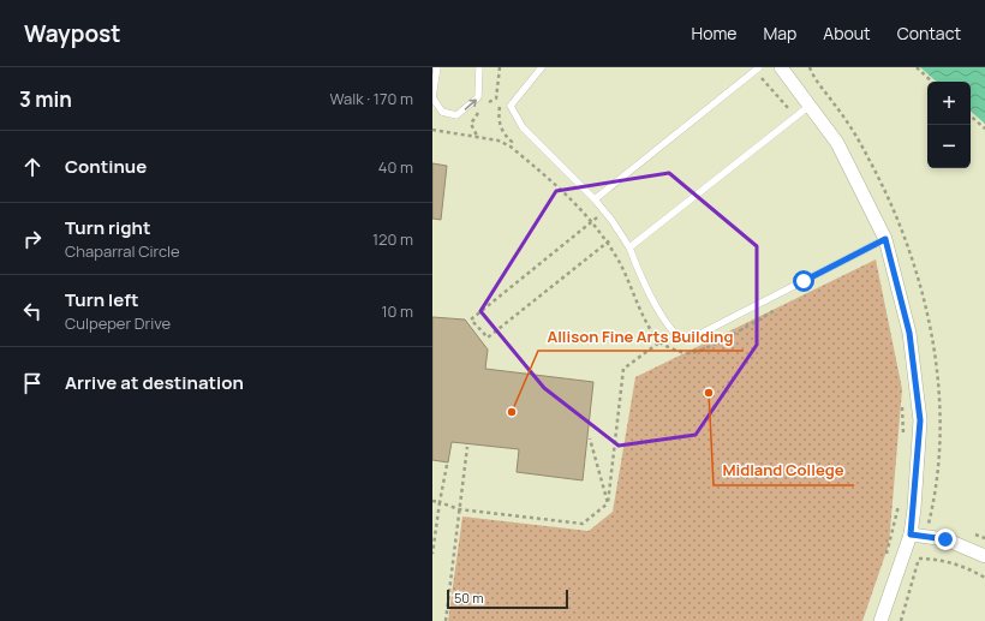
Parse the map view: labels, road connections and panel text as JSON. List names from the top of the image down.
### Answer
{
  "places": ["Midland College", "Allison Fine Arts Building"],
  "scale_bar": "50 m",
  "page": {
    "header": "Waypost",
    "nav": [
      "Home",
      "Map",
      "About",
      "Contact"
    ],
    "heading": ["3 min", "Walk · 170 m"],
    "map_buttons": ["+", "−"],
    "list": [
      ["Continue", "40 m"],
      ["Turn right", "Chaparral Circle", "120 m"],
      ["Turn left", "Culpeper Drive", "10 m"],
      "Arrive at destination"
    ],
    "scale": "50 m"
  }
}
